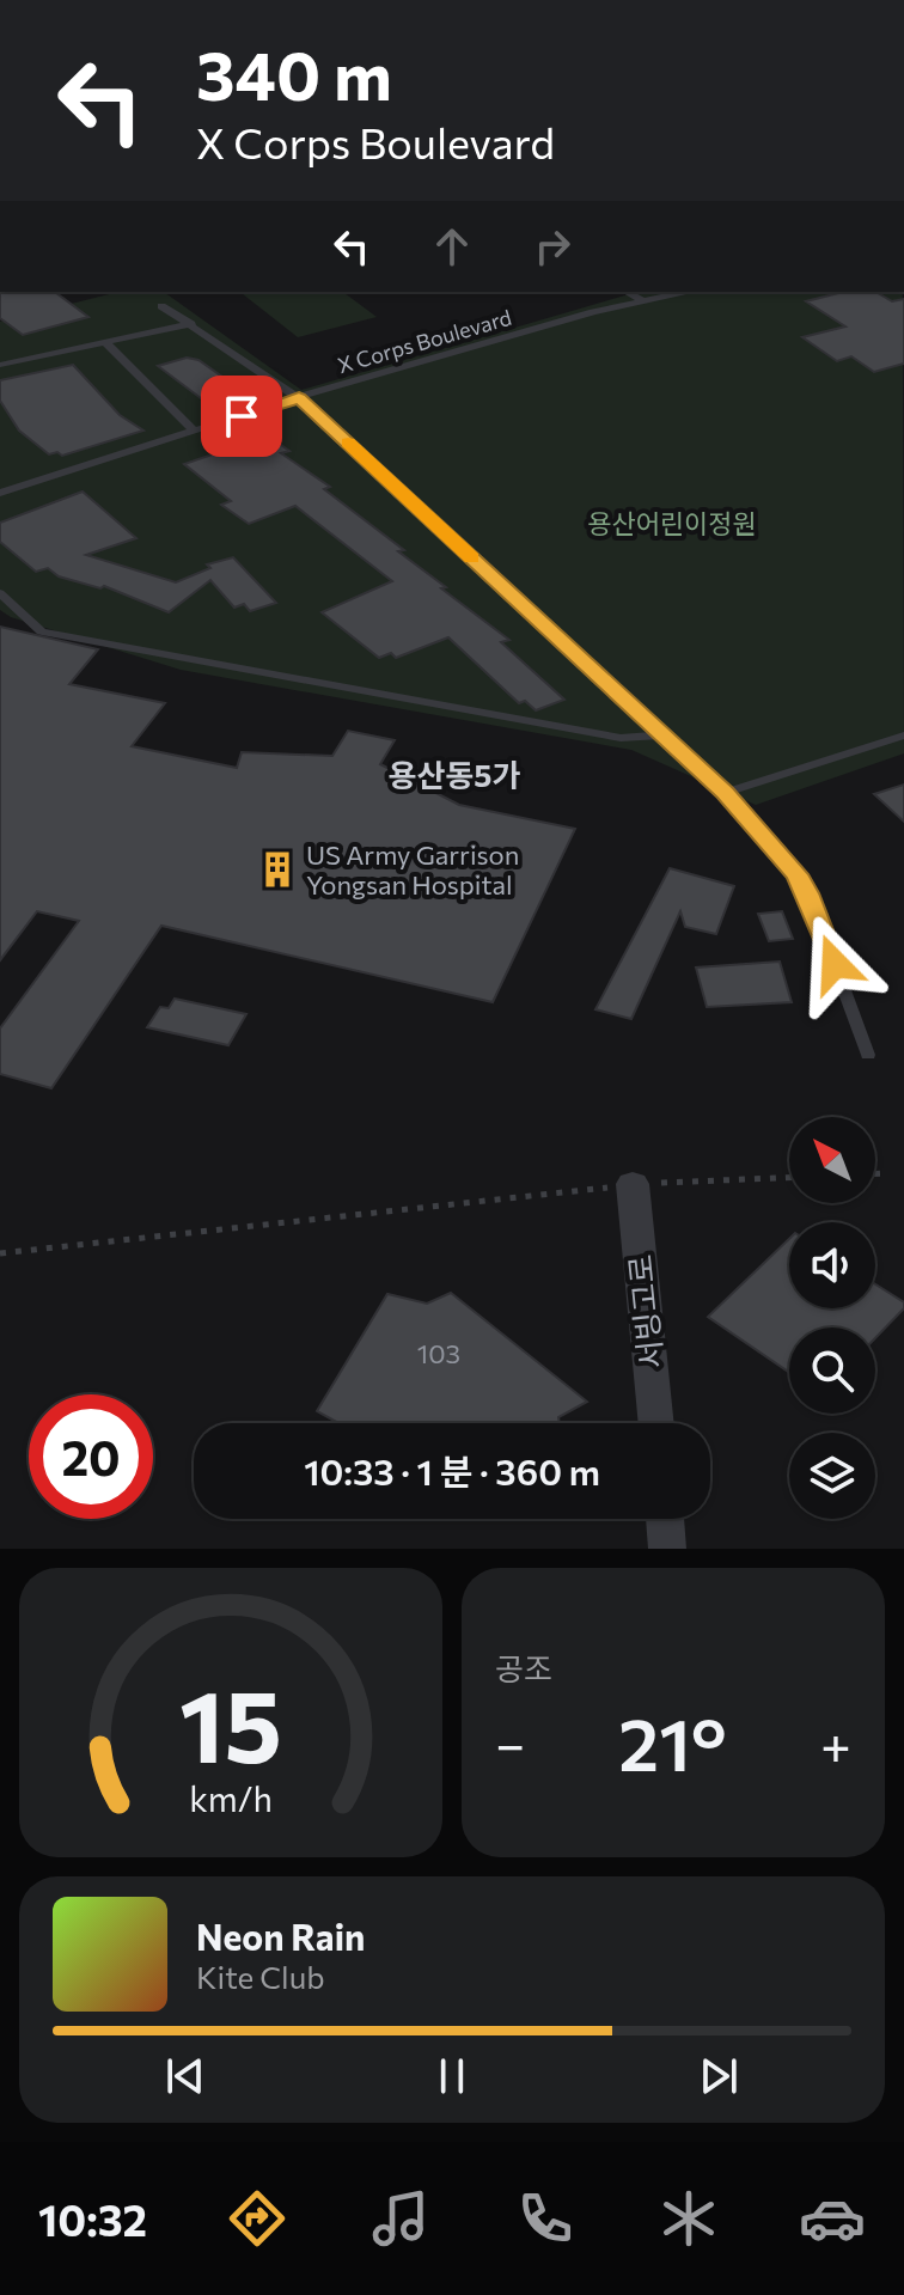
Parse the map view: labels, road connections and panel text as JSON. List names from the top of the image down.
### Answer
{
  "streets": {
    "street": ["서빙고로"],
    "lane": ["X Corps Boulevard"]
  },
  "districts": ["용산동5가"],
  "parks": ["용산어린이정원"],
  "places": {
    "building": ["US Army Garrison Yongsan Hospital"]
  },
  "house_numbers": ["103"],
  "north": "top left",
  "page": {
    "turn": ["340 m", "X Corps Boulevard"],
    "limit": "20",
    "trip": "10:33 · 1 분 · 360 m",
    "tile": "공조",
    "heat": ["−", "21°", "+"],
    "song": ["Neon Rain", "Kite Club"],
    "tabs": "10:32",
    "gauge": ["15", "km/h"]
  }
}
